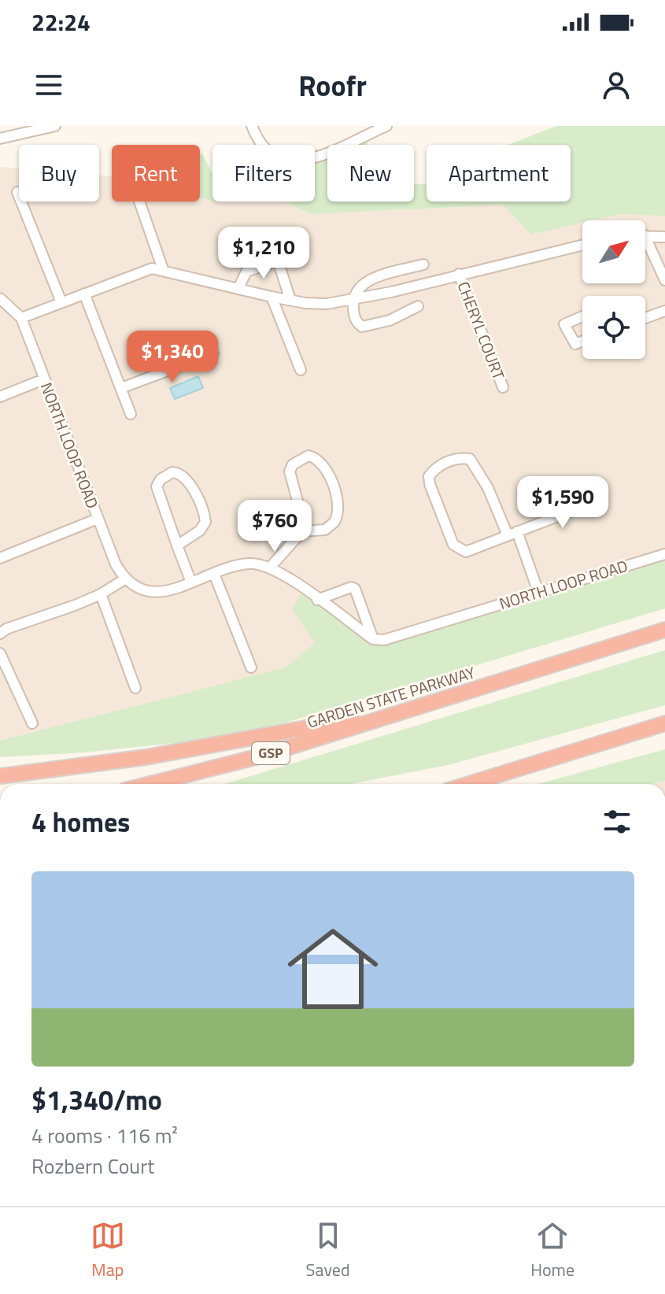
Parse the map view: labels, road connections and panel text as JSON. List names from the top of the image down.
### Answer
{
  "streets": {
    "highway": ["GARDEN STATE PARKWAY", "GSP"],
    "street": ["CHERYL COURT", "NORTH LOOP ROAD"]
  },
  "north": "top right",
  "page": {
    "status": "22:24",
    "header": "Roofr",
    "chip": [
      "Buy",
      "Rent",
      "Filters",
      "New",
      "Apartment"
    ],
    "price": [
      "$1,210",
      "$1,340",
      "$1,590",
      "$760"
    ],
    "heading": "4 homes",
    "list": [
      {
        "name": "$1,340/mo",
        "note": "4 rooms · 116 m² · Rozbern Court"
      }
    ],
    "tabs": ["Map", "Saved", "Home"]
  }
}
